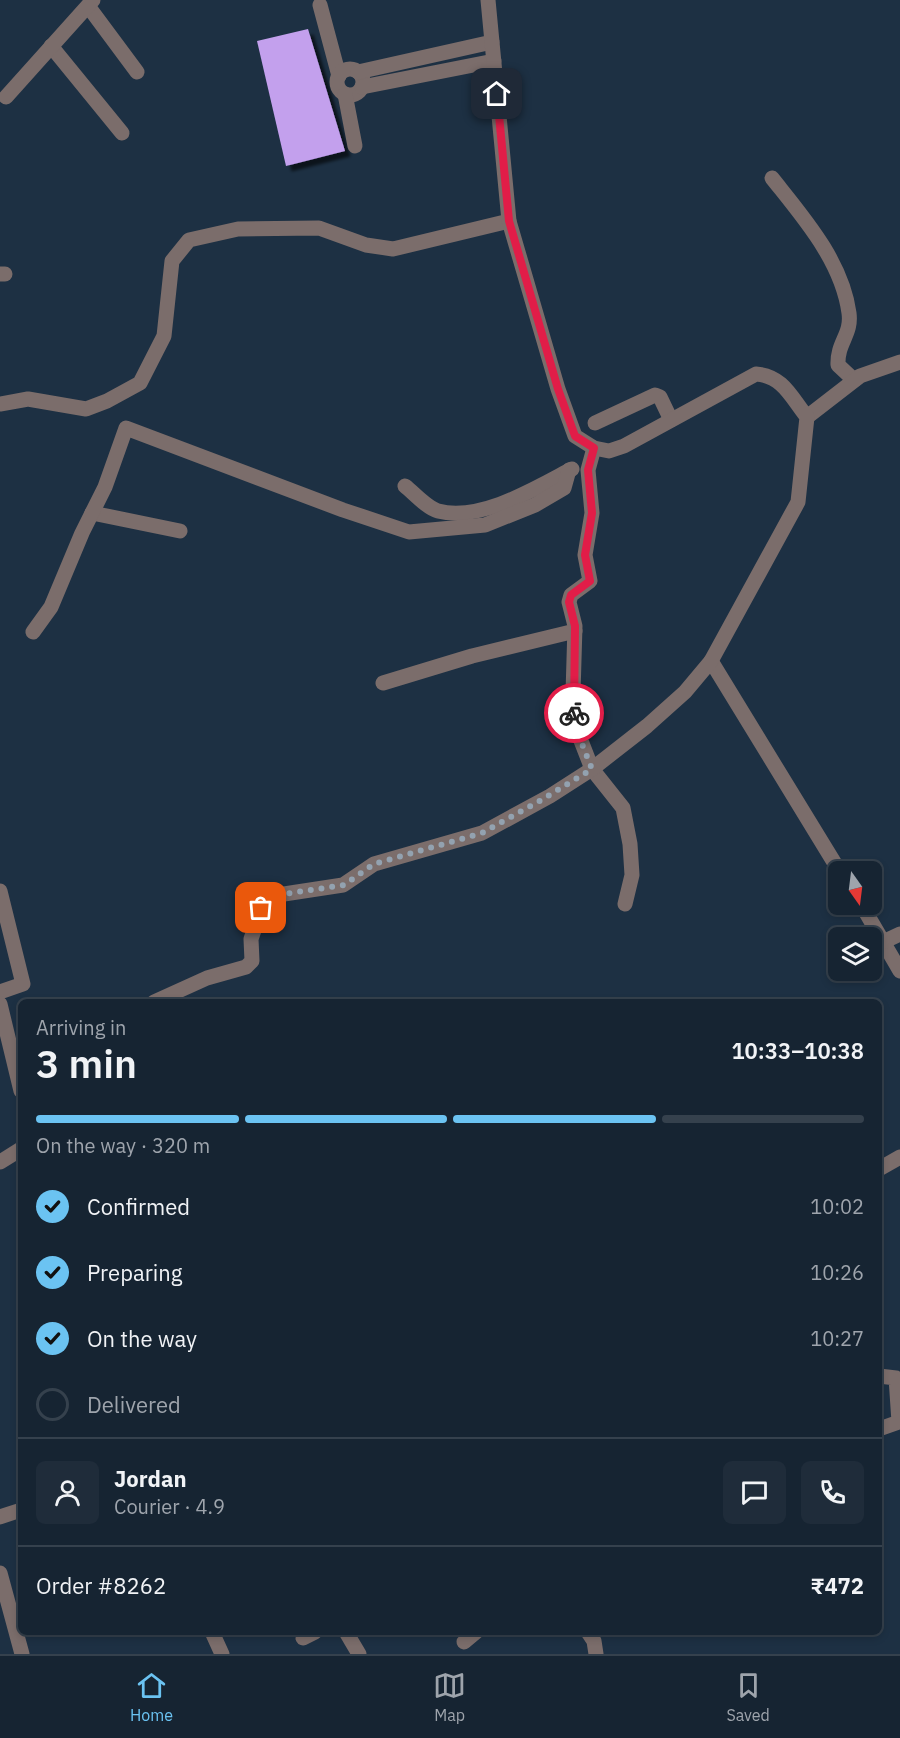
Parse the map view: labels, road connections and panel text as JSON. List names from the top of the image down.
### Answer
{
  "north": "bottom",
  "page": {
    "heading": ["3 min", "Arriving in", "10:33–10:38"],
    "panel": [
      "Jordan",
      "Courier · 4.9",
      "Order #8262",
      "₹472"
    ],
    "bar": "On the way · 320 m",
    "list": [
      ["Confirmed", "10:02"],
      ["Preparing", "10:26"],
      ["On the way", "10:27"],
      "Delivered"
    ],
    "tabs": ["Home", "Map", "Saved"]
  }
}
